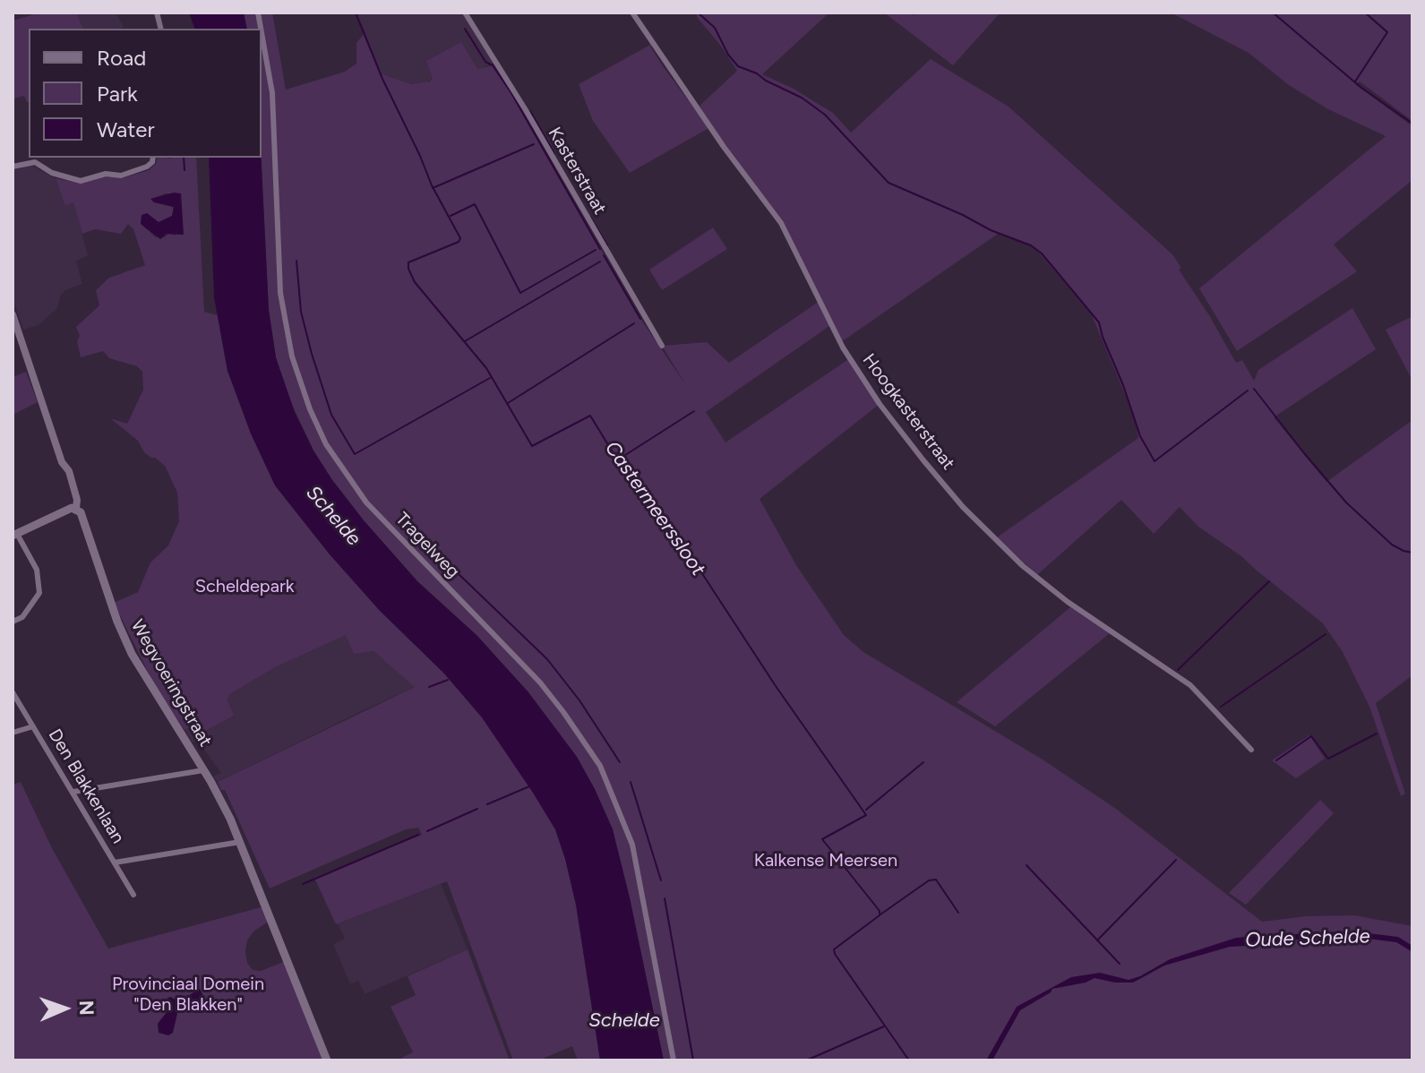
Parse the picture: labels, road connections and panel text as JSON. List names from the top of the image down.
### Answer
{
  "streets": {
    "main road": ["Wegvoeringstraat"],
    "street": [
      "Kasterstraat",
      "Hoogkasterstraat",
      "Tragelweg",
      "Den Blakkenlaan"
    ]
  },
  "water": ["Castermeerssloot", "Schelde", "Oude Schelde"],
  "parks": ["Scheldepark", "Kalkense Meersen", "Provinciaal Domein \"Den Blakken\""],
  "legend": ["Road", "Park", "Water"],
  "north": "right"
}
